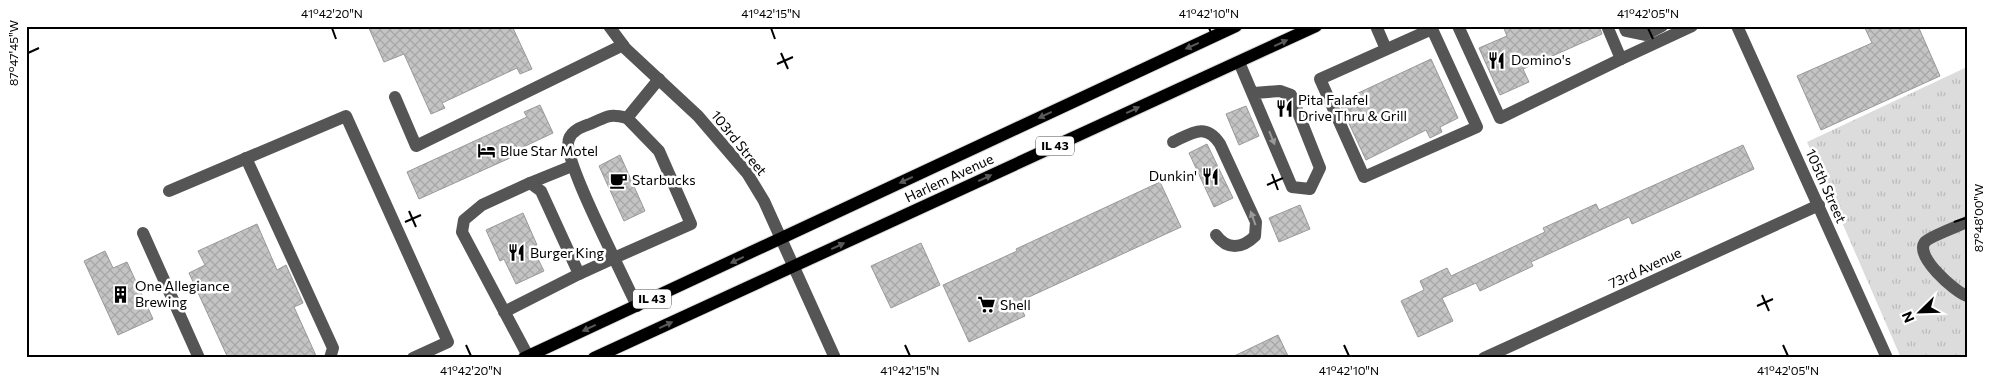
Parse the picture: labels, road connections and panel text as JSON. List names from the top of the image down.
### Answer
{
  "streets": {
    "main road": ["IL 43", "Harlem Avenue"],
    "street": ["103rd Street", "105th Street", "73rd Avenue"]
  },
  "crossings": [
    ["103rd Street", "Harlem Avenue"],
    ["105th Street", "73rd Avenue"]
  ],
  "places": {
    "restaurant": [
      "Domino's",
      "Pita Falafel Drive Thru & Grill",
      "Dunkin'",
      "Burger King"
    ],
    "hotel": ["Blue Star Motel"],
    "cafe": ["Starbucks"],
    "building": ["One Allegiance Brewing"],
    "supermarket": ["Shell"]
  },
  "north": "bottom left",
  "coordinates": [
    "41°42'20\"N",
    "41°42'15\"N",
    "41°42'10\"N",
    "41°42'05\"N",
    "87°47'45\"W",
    "87°48'00\"W"
  ]
}
